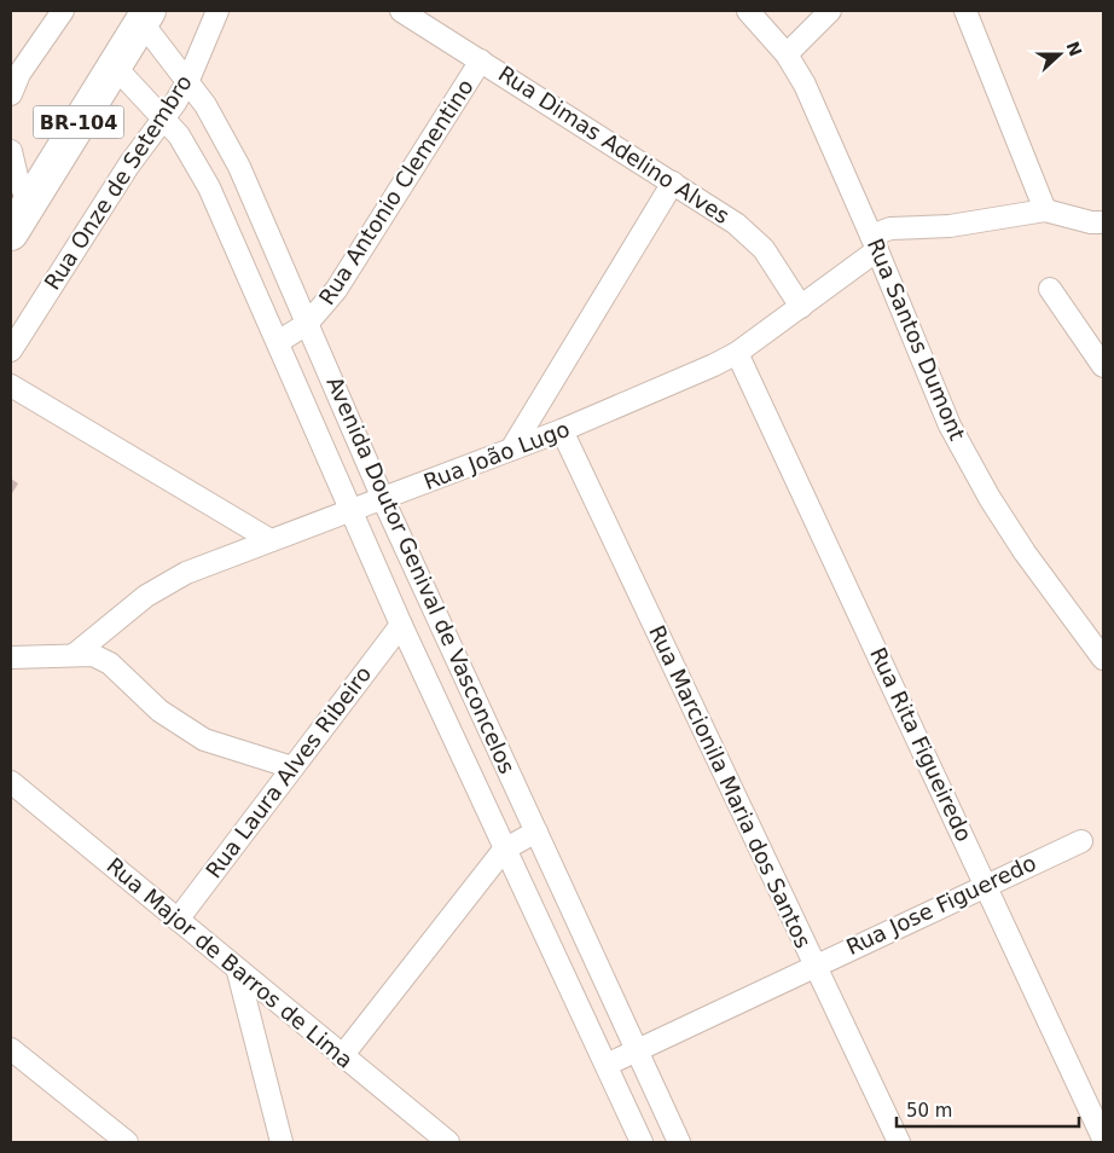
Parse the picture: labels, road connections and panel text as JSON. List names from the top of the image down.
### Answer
{
  "streets": {
    "highway": ["BR-104"],
    "street": [
      "Rua Dimas Adelino Alves",
      "Rua Onze de Setembro",
      "Rua Antonio Clementino",
      "Rua Santos Dumont",
      "Rua João Lugo",
      "Avenida Doutor Genival de Vasconcelos",
      "Rua Rita Figueiredo",
      "Rua Laura Alves Ribeiro",
      "Rua Marcionila Maria dos Santos",
      "Rua Jose Figueredo",
      "Rua Major de Barros de Lima"
    ]
  },
  "crossings": [
    ["BR-104", "Avenida Doutor Genival de Vasconcelos"],
    ["Rua Dimas Adelino Alves", "Rua Antonio Clementino"],
    ["Rua Dimas Adelino Alves", "Rua João Lugo"],
    ["Rua Onze de Setembro", "Avenida Doutor Genival de Vasconcelos"],
    ["Rua Antonio Clementino", "Avenida Doutor Genival de Vasconcelos"],
    ["Rua Santos Dumont", "Rua João Lugo"],
    ["Rua João Lugo", "Avenida Doutor Genival de Vasconcelos"],
    ["Rua João Lugo", "Rua Rita Figueiredo"],
    ["Rua João Lugo", "Rua Marcionila Maria dos Santos"],
    ["Avenida Doutor Genival de Vasconcelos", "Rua Laura Alves Ribeiro"],
    ["Avenida Doutor Genival de Vasconcelos", "Rua Jose Figueredo"],
    ["Rua Rita Figueiredo", "Rua Jose Figueredo"],
    ["Rua Laura Alves Ribeiro", "Rua Major de Barros de Lima"],
    ["Rua Marcionila Maria dos Santos", "Rua Jose Figueredo"]
  ],
  "scale_bar": "50 m",
  "north": "right"
}
